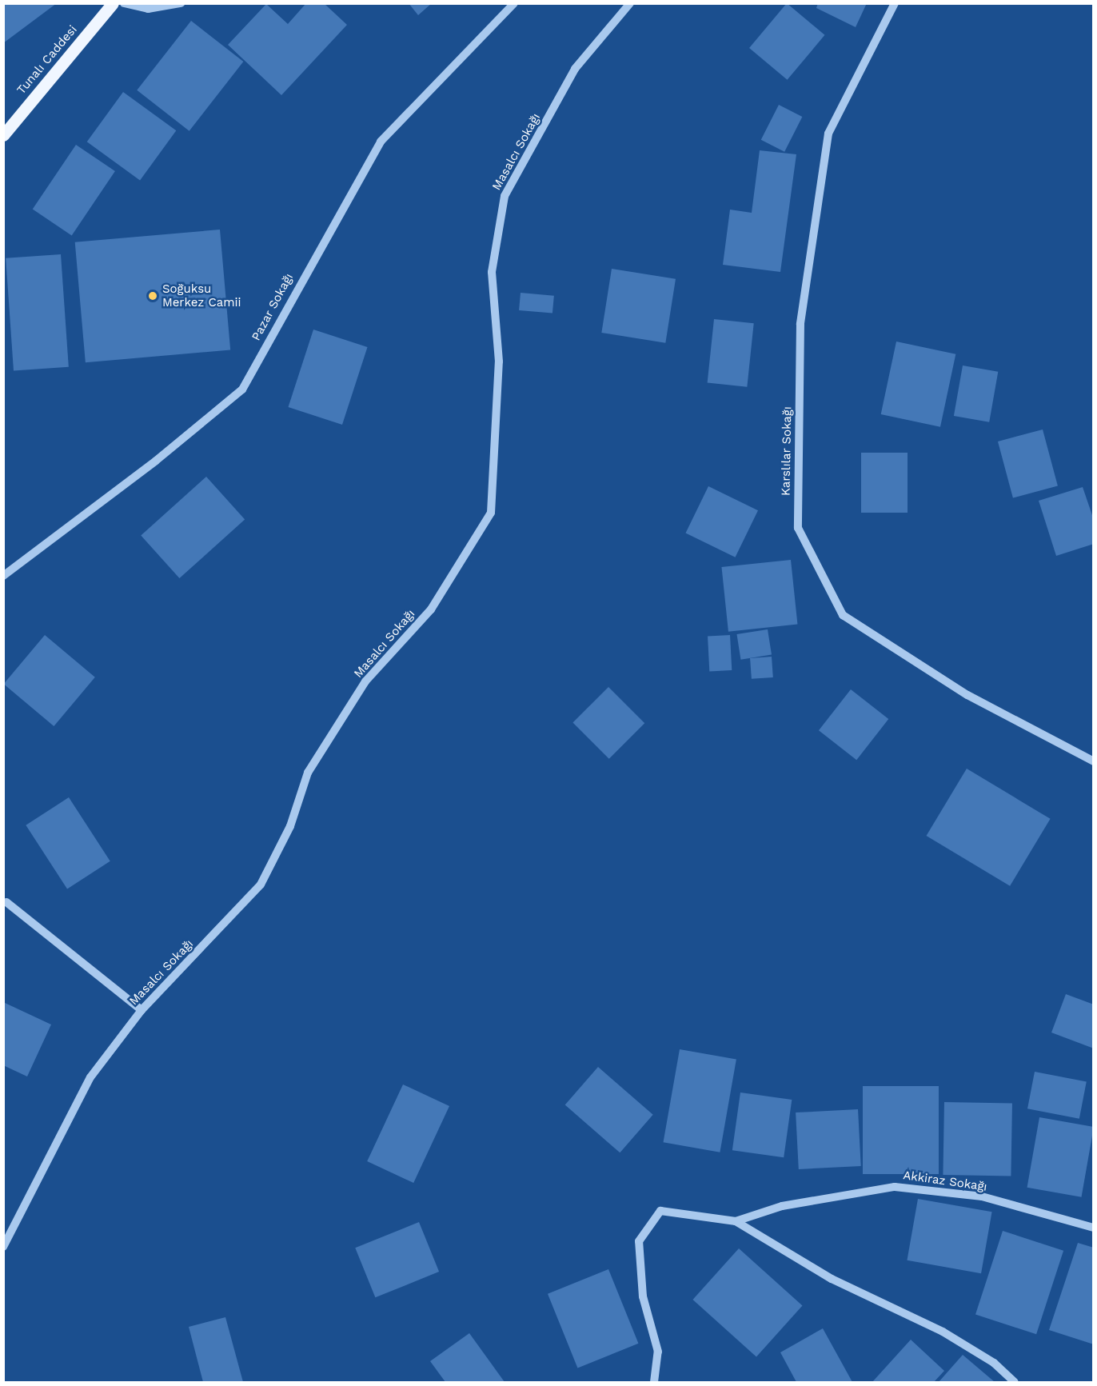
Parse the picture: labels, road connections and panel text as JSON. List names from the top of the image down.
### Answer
{
  "streets": {
    "main road": ["Tunalı Caddesi"],
    "street": [
      "Masalcı Sokağı",
      "Pazar Sokağı",
      "Karslılar Sokağı",
      "Akkiraz Sokağı"
    ]
  },
  "places": ["Soğuksu Merkez Camii"]
}
